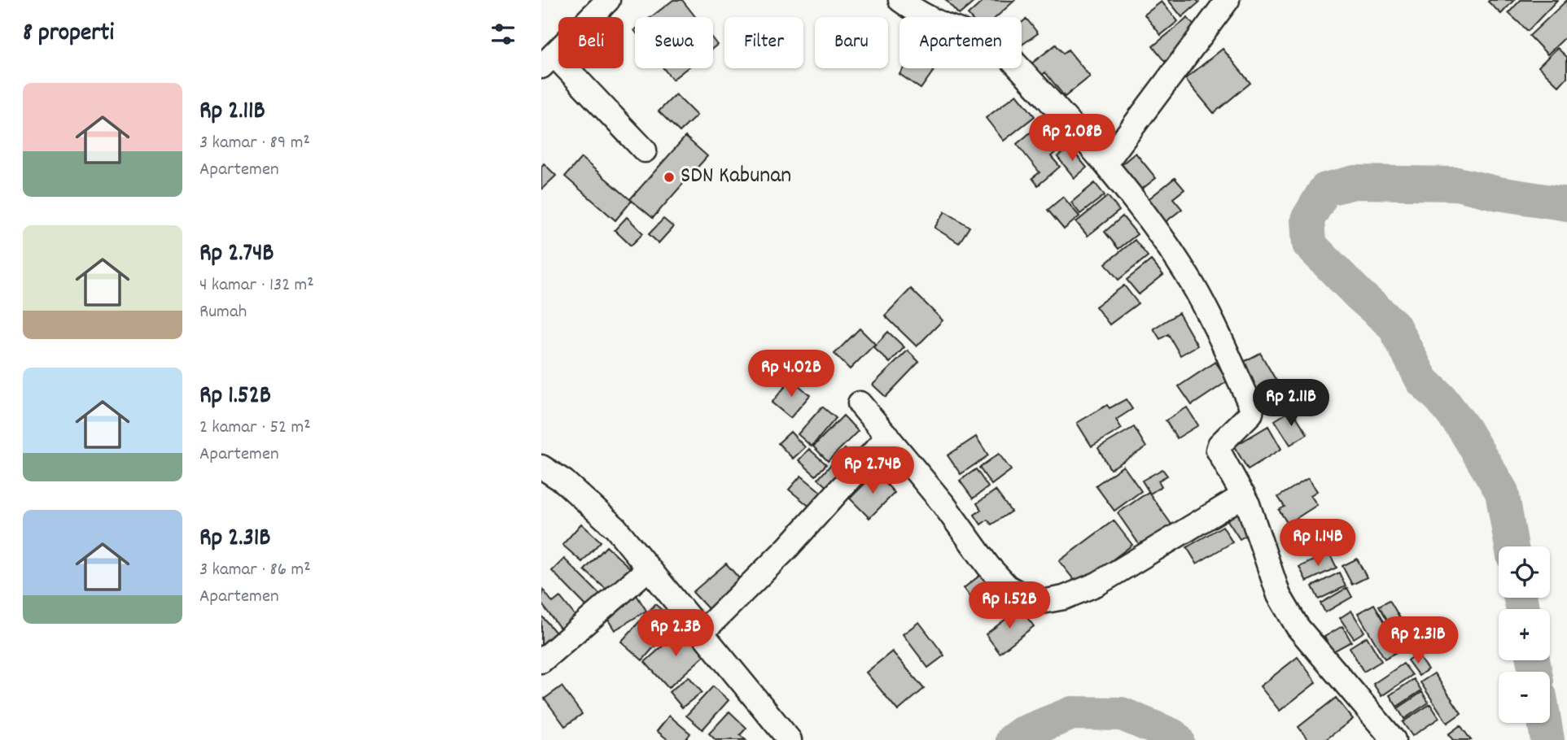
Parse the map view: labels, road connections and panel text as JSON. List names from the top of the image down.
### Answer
{
  "places": ["SDN Kabunan"],
  "page": {
    "heading": "8 properti",
    "chip": [
      "Beli",
      "Sewa",
      "Filter",
      "Baru",
      "Apartemen"
    ],
    "list": [
      {
        "name": "Rp 2.11B",
        "note": "3 kamar · 89 m² · Apartemen"
      },
      {
        "name": "Rp 2.74B",
        "note": "4 kamar · 132 m² · Rumah"
      },
      {
        "name": "Rp 1.52B",
        "note": "2 kamar · 52 m² · Apartemen"
      },
      {
        "name": "Rp 2.31B",
        "note": "3 kamar · 86 m² · Apartemen"
      }
    ],
    "price": [
      "Rp 2.08B",
      "Rp 4.02B",
      "Rp 2.11B",
      "Rp 2.74B",
      "Rp 1.14B",
      "Rp 1.52B",
      "Rp 2.3B",
      "Rp 2.31B"
    ],
    "map_buttons": ["+", "−"]
  }
}
